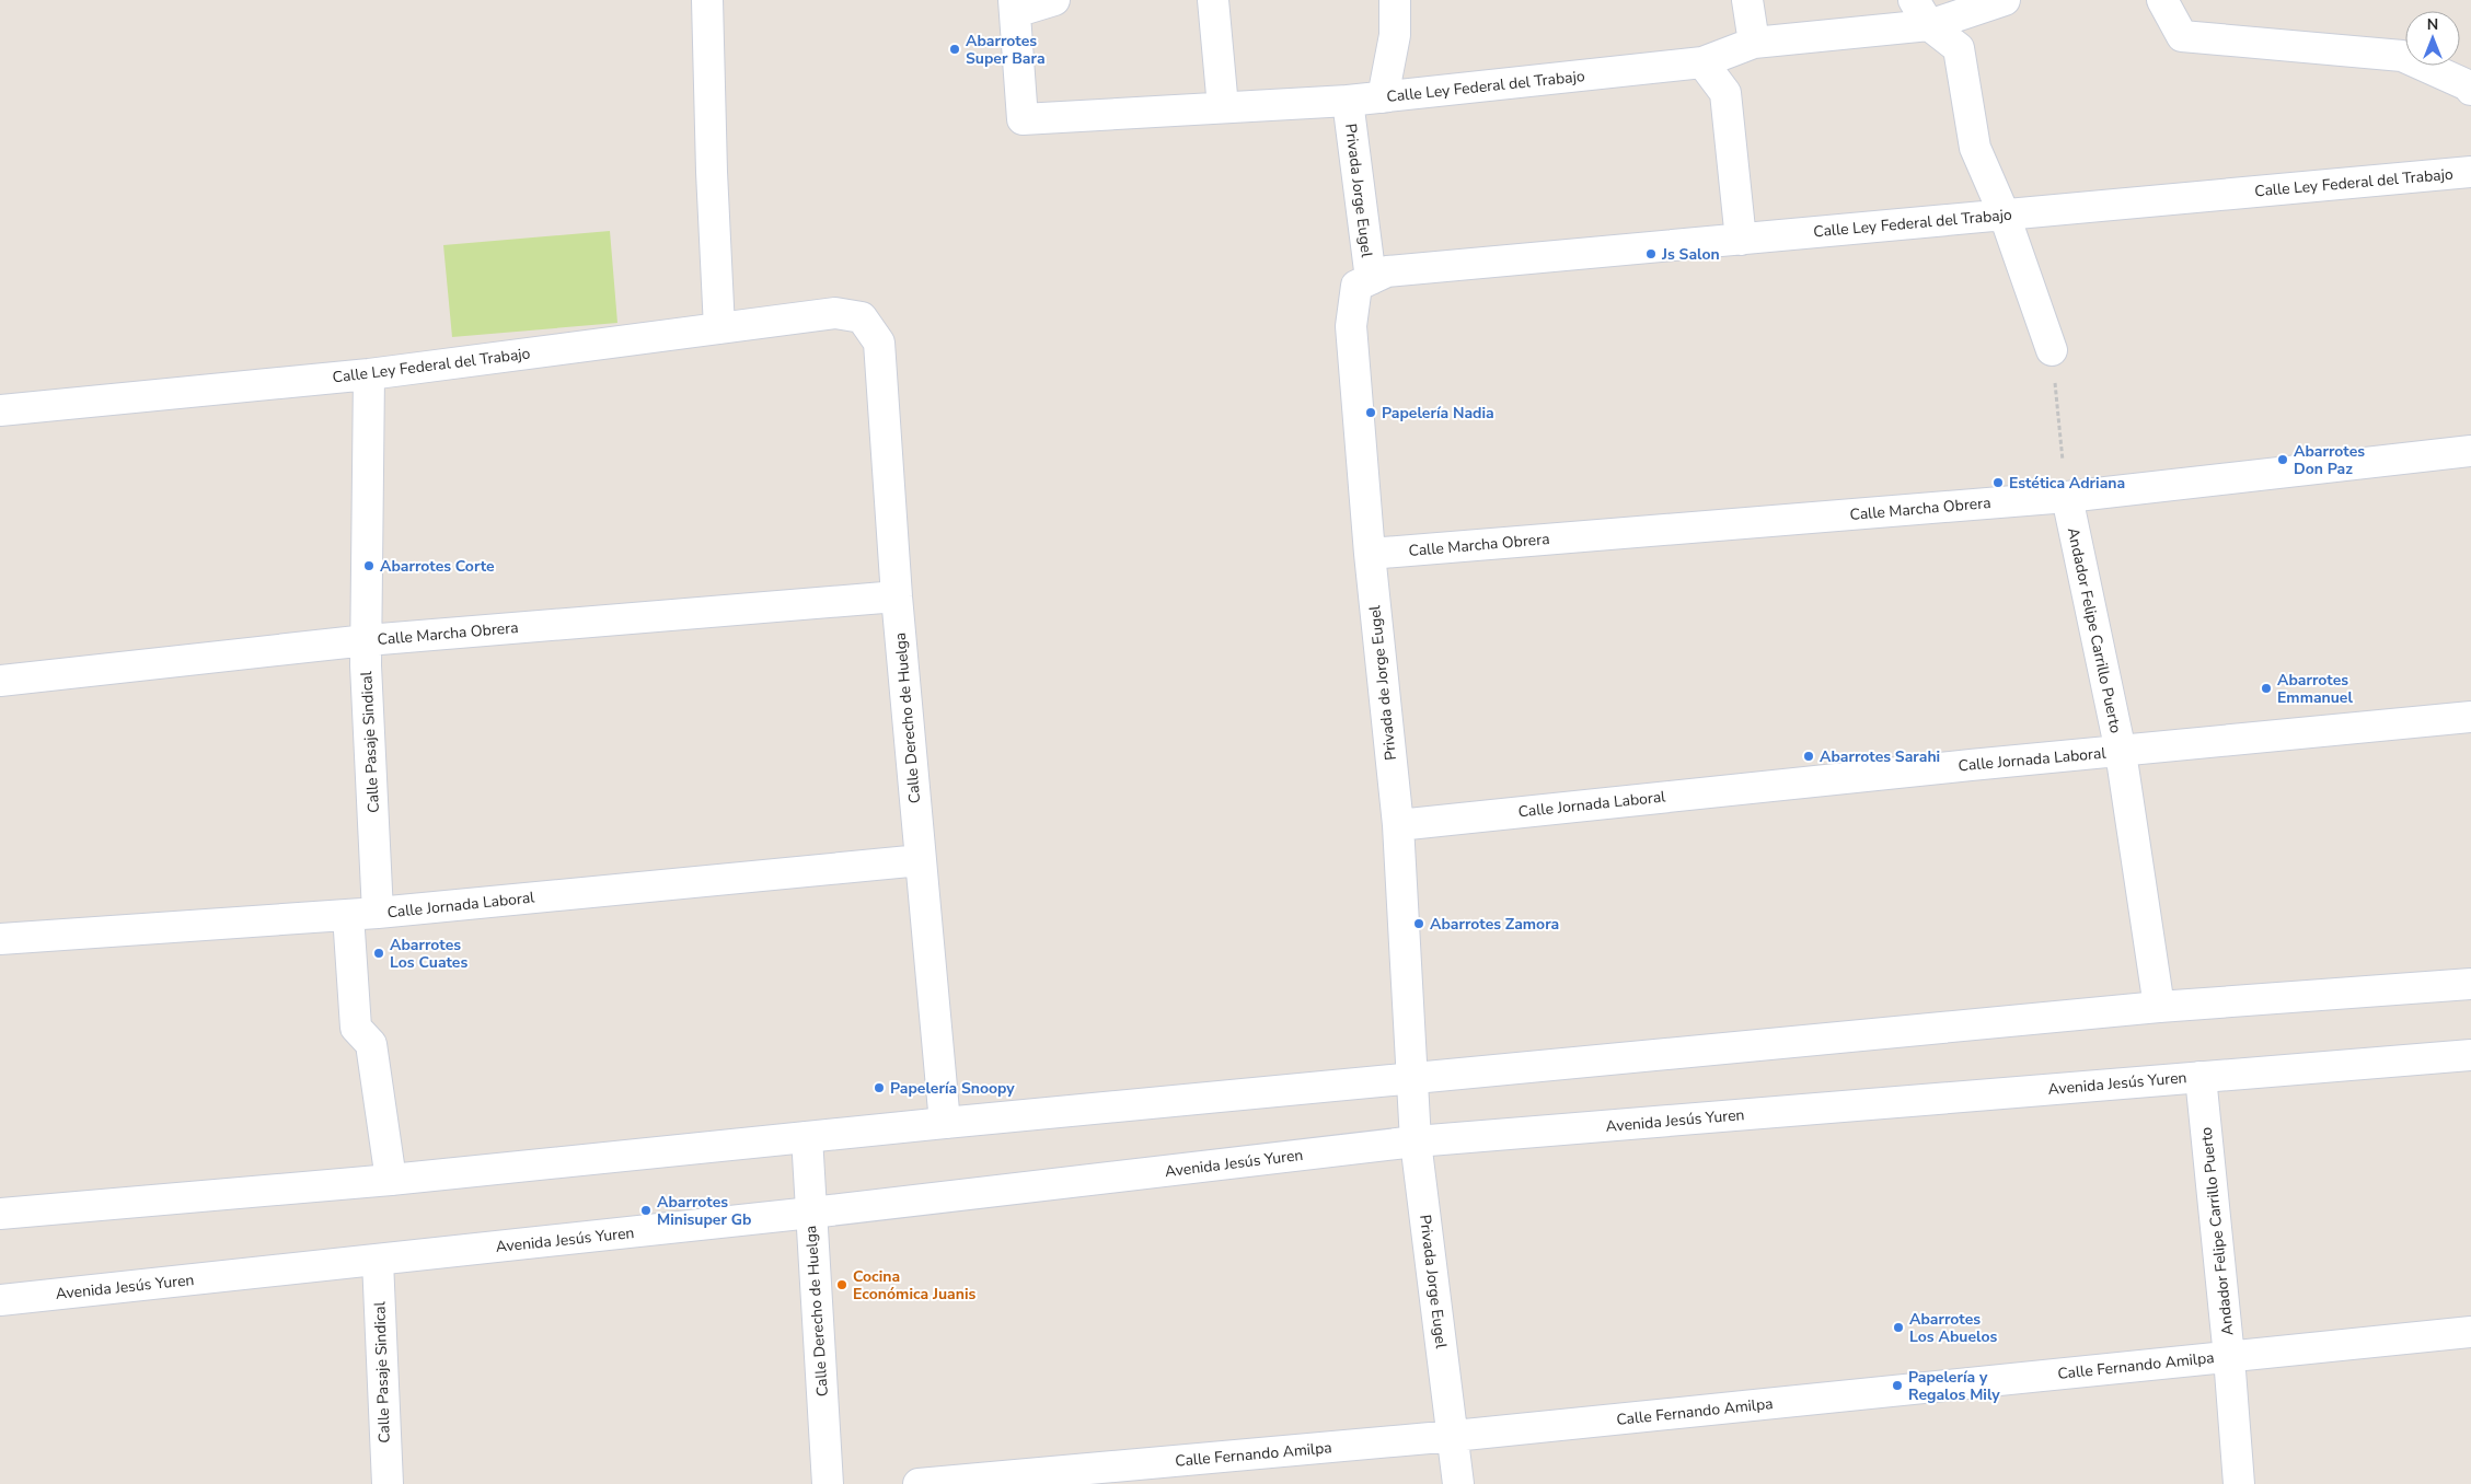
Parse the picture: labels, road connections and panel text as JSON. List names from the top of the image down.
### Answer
{
  "streets": {
    "street": [
      "Calle Ley Federal del Trabajo",
      "Privada Jorge Eugel",
      "Calle Marcha Obrera",
      "Andador Felipe Carrillo Puerto",
      "Privada de Jorge Eugel",
      "Calle Derecho de Huelga",
      "Calle Pasaje Sindical",
      "Calle Jornada Laboral",
      "Avenida Jesús Yuren",
      "Calle Fernando Amilpa"
    ]
  },
  "crossings": [
    ["Calle Ley Federal del Trabajo", "Privada Jorge Eugel"],
    ["Calle Ley Federal del Trabajo", "Privada de Jorge Eugel"],
    ["Calle Ley Federal del Trabajo", "Calle Derecho de Huelga"],
    ["Calle Ley Federal del Trabajo", "Calle Pasaje Sindical"],
    ["Privada Jorge Eugel", "Privada de Jorge Eugel"],
    ["Privada Jorge Eugel", "Avenida Jesús Yuren"],
    ["Privada Jorge Eugel", "Calle Fernando Amilpa"],
    ["Calle Marcha Obrera", "Andador Felipe Carrillo Puerto"],
    ["Calle Marcha Obrera", "Privada de Jorge Eugel"],
    ["Calle Marcha Obrera", "Calle Derecho de Huelga"],
    ["Calle Marcha Obrera", "Calle Pasaje Sindical"],
    ["Andador Felipe Carrillo Puerto", "Calle Jornada Laboral"],
    ["Andador Felipe Carrillo Puerto", "Avenida Jesús Yuren"],
    ["Andador Felipe Carrillo Puerto", "Calle Fernando Amilpa"],
    ["Privada de Jorge Eugel", "Calle Jornada Laboral"],
    ["Calle Derecho de Huelga", "Calle Jornada Laboral"],
    ["Calle Derecho de Huelga", "Avenida Jesús Yuren"],
    ["Calle Pasaje Sindical", "Calle Jornada Laboral"],
    ["Calle Pasaje Sindical", "Avenida Jesús Yuren"]
  ],
  "places": [
    "Abarrotes Super Bara",
    "Js Salon",
    "Papelería Nadia",
    "Abarrotes Don Paz",
    "Estética Adriana",
    "Abarrotes Corte",
    "Abarrotes Emmanuel",
    "Abarrotes Sarahi",
    "Abarrotes Zamora",
    "Abarrotes Los Cuates",
    "Papelería Snoopy",
    "Abarrotes Minisuper Gb",
    "Cocina Económica Juanis",
    "Abarrotes Los Abuelos",
    "Papelería y Regalos Mily"
  ],
  "north": "top"
}
